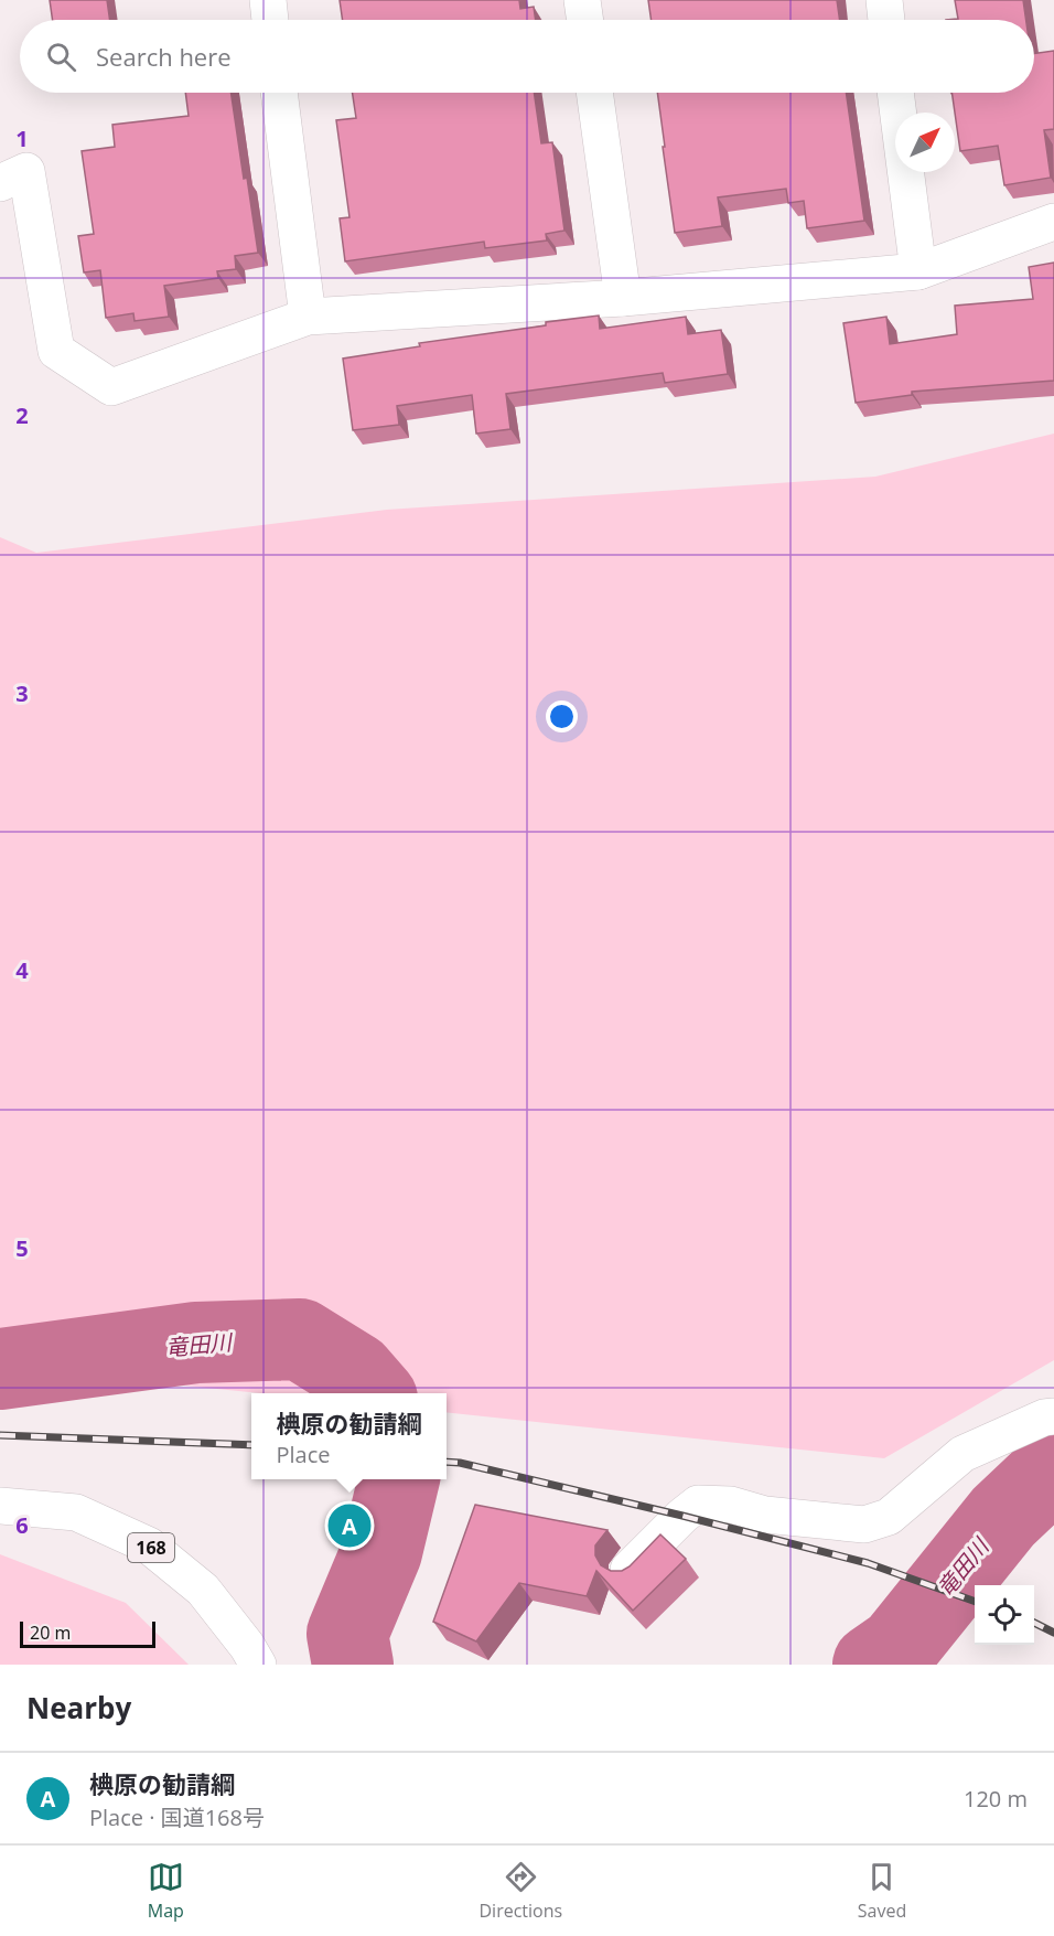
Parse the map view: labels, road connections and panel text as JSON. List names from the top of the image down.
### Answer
{
  "streets": {
    "main road": ["168"]
  },
  "water": ["竜田川"],
  "scale_bar": "20 m",
  "north": "top right",
  "page": {
    "search": "Search here",
    "popup": ["椣原の勧請綱", "Place"],
    "pins": "A",
    "scale": "20 m",
    "heading": "Nearby",
    "list": [
      {
        "mark": "A",
        "name": "椣原の勧請綱",
        "note": "Place · 国道168号",
        "value": "120 m"
      }
    ],
    "nav": ["Map", "Directions", "Saved"]
  },
  "grid": {
    "rows": [
      "1",
      "2",
      "3",
      "4",
      "5",
      "6"
    ]
  }
}
